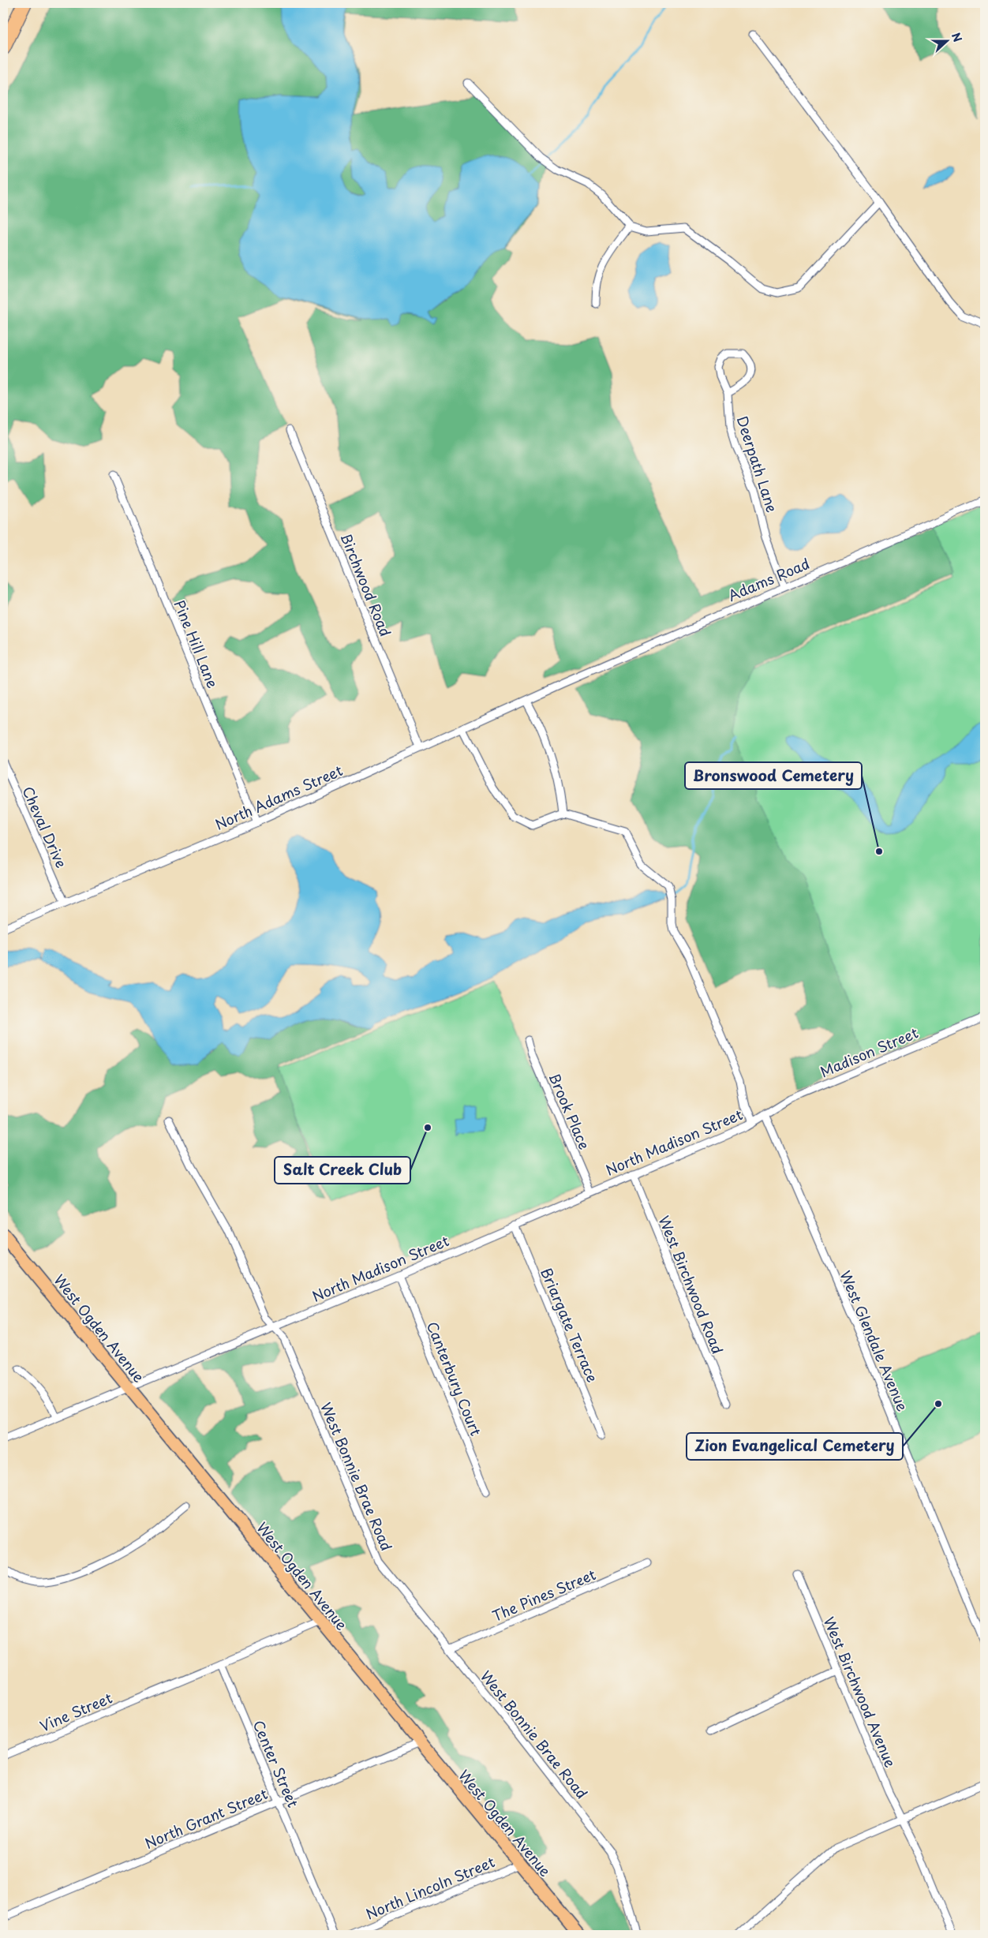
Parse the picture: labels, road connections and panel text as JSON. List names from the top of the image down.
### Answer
{
  "streets": {
    "main road": ["West Ogden Avenue"],
    "street": [
      "Deerpath Lane",
      "Adams Road",
      "Birchwood Road",
      "Pine Hill Lane",
      "North Adams Street",
      "Cheval Drive",
      "Madison Street",
      "Brook Place",
      "North Madison Street",
      "West Birchwood Road",
      "Briargate Terrace",
      "West Glendale Avenue",
      "Canterbury Court",
      "West Bonnie Brae Road",
      "The Pines Street",
      "West Birchwood Avenue",
      "Vine Street",
      "Center Street",
      "North Grant Street",
      "North Lincoln Street"
    ]
  },
  "crossings": [
    ["Deerpath Lane", "Adams Road"],
    ["Adams Road", "North Adams Street"],
    ["Birchwood Road", "North Adams Street"],
    ["Pine Hill Lane", "North Adams Street"],
    ["North Adams Street", "Cheval Drive"],
    ["Madison Street", "North Madison Street"],
    ["Madison Street", "West Glendale Avenue"],
    ["Brook Place", "North Madison Street"],
    ["North Madison Street", "West Birchwood Road"],
    ["North Madison Street", "Briargate Terrace"],
    ["North Madison Street", "West Ogden Avenue"],
    ["North Madison Street", "West Glendale Avenue"],
    ["North Madison Street", "Canterbury Court"],
    ["North Madison Street", "West Bonnie Brae Road"],
    ["West Ogden Avenue", "North Grant Street"],
    ["West Ogden Avenue", "North Lincoln Street"],
    ["West Bonnie Brae Road", "The Pines Street"],
    ["Vine Street", "Center Street"],
    ["Center Street", "North Grant Street"]
  ],
  "places": ["Bronswood Cemetery", "Salt Creek Club", "Zion Evangelical Cemetery"],
  "north": "right"
}
